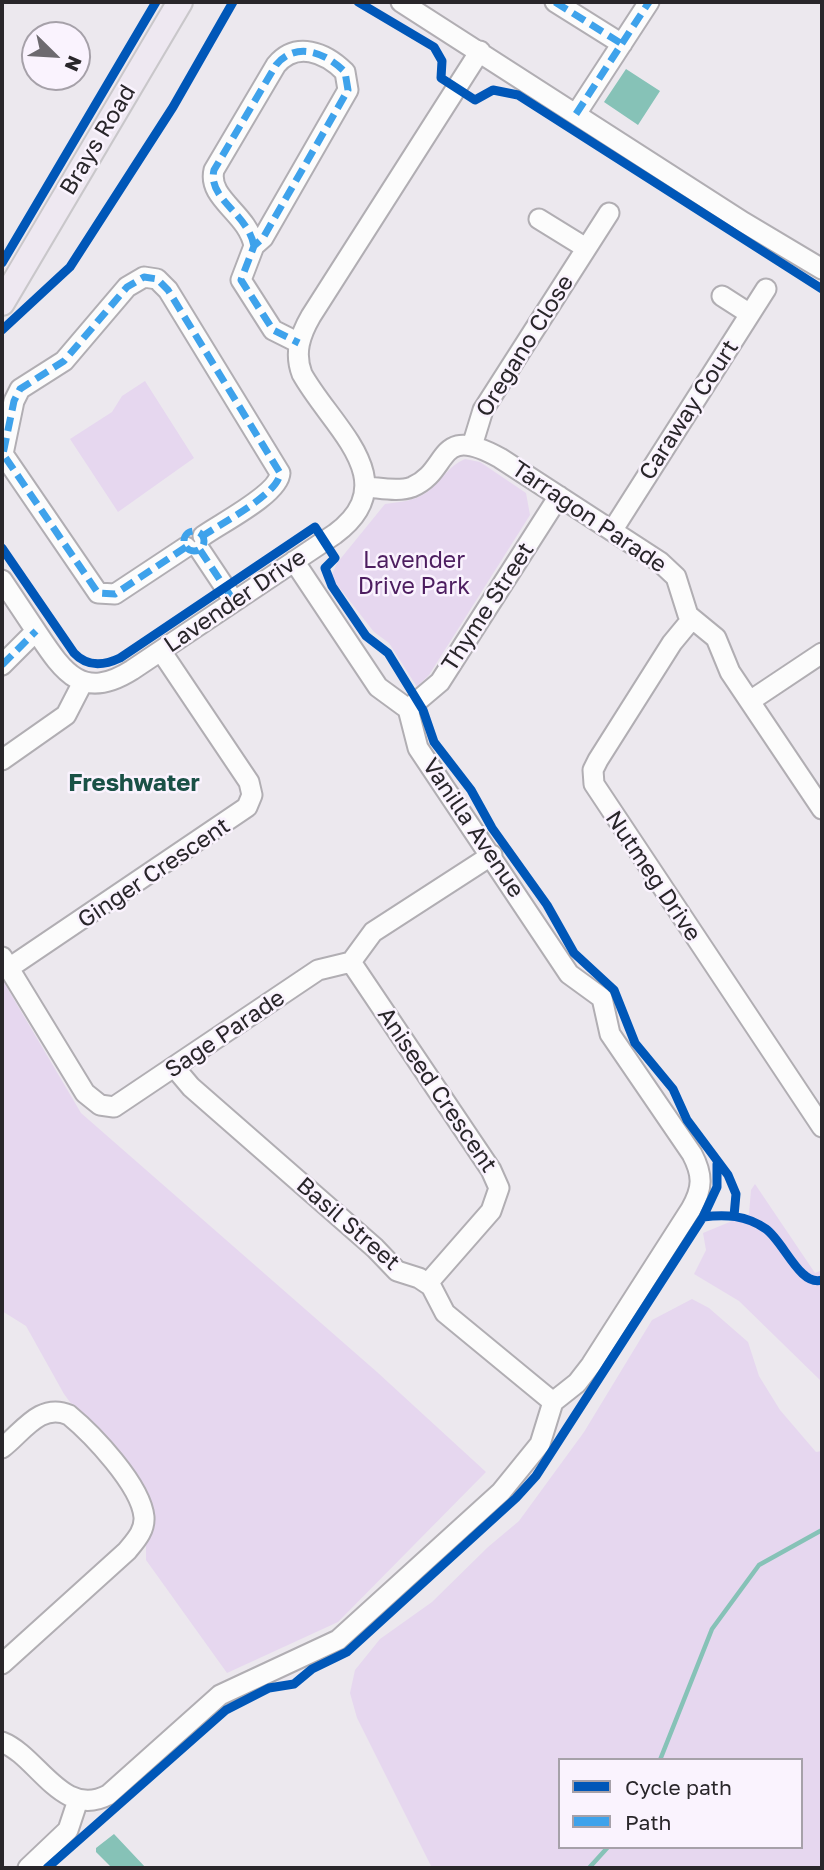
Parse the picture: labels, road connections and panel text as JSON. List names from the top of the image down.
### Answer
{
  "streets": {
    "main road": ["Brays Road"],
    "street": [
      "Oregano Close",
      "Caraway Court",
      "Tarragon Parade",
      "Lavender Drive",
      "Thyme Street",
      "Vanilla Avenue",
      "Ginger Crescent",
      "Nutmeg Drive",
      "Sage Parade",
      "Aniseed Crescent",
      "Basil Street"
    ]
  },
  "crossings": [
    ["Oregano Close", "Tarragon Parade"],
    ["Caraway Court", "Tarragon Parade"],
    ["Tarragon Parade", "Thyme Street"],
    ["Tarragon Parade", "Nutmeg Drive"],
    ["Lavender Drive", "Ginger Crescent"],
    ["Thyme Street", "Vanilla Avenue"],
    ["Ginger Crescent", "Sage Parade"],
    ["Sage Parade", "Aniseed Crescent"],
    ["Sage Parade", "Basil Street"],
    ["Aniseed Crescent", "Basil Street"]
  ],
  "districts": ["Freshwater"],
  "parks": ["Lavender Drive Park"],
  "legend": ["Cycle path", "Path"],
  "north": "bottom right"
}
